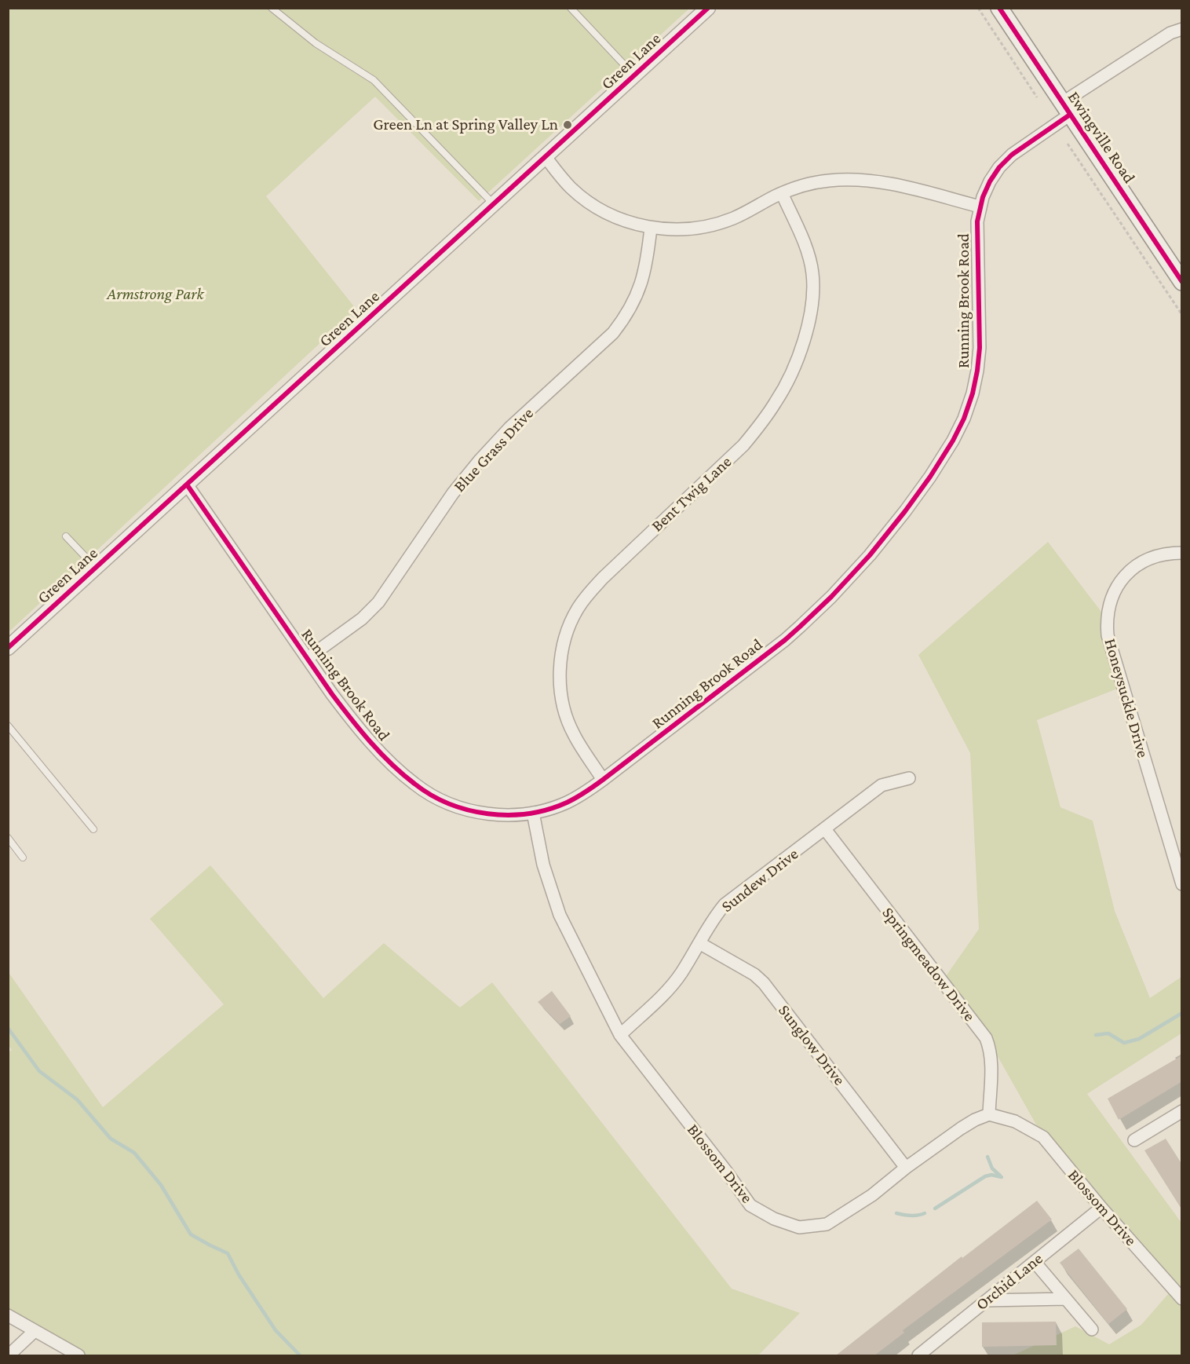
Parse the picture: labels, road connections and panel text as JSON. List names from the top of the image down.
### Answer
{
  "streets": {
    "main road": ["Ewingville Road"],
    "street": [
      "Green Lane",
      "Running Brook Road",
      "Blue Grass Drive",
      "Bent Twig Lane",
      "Honeysuckle Drive",
      "Sundew Drive",
      "Springmeadow Drive",
      "Sunglow Drive",
      "Blossom Drive",
      "Orchid Lane"
    ]
  },
  "crossings": [
    ["Green Lane", "Running Brook Road"],
    ["Ewingville Road", "Running Brook Road"],
    ["Running Brook Road", "Blue Grass Drive"],
    ["Running Brook Road", "Bent Twig Lane"],
    ["Running Brook Road", "Blossom Drive"],
    ["Sundew Drive", "Springmeadow Drive"],
    ["Sundew Drive", "Sunglow Drive"],
    ["Sundew Drive", "Blossom Drive"],
    ["Springmeadow Drive", "Blossom Drive"],
    ["Sunglow Drive", "Blossom Drive"],
    ["Blossom Drive", "Orchid Lane"]
  ],
  "parks": ["Armstrong Park"],
  "places": ["Green Ln at Spring Valley Ln"]
}
